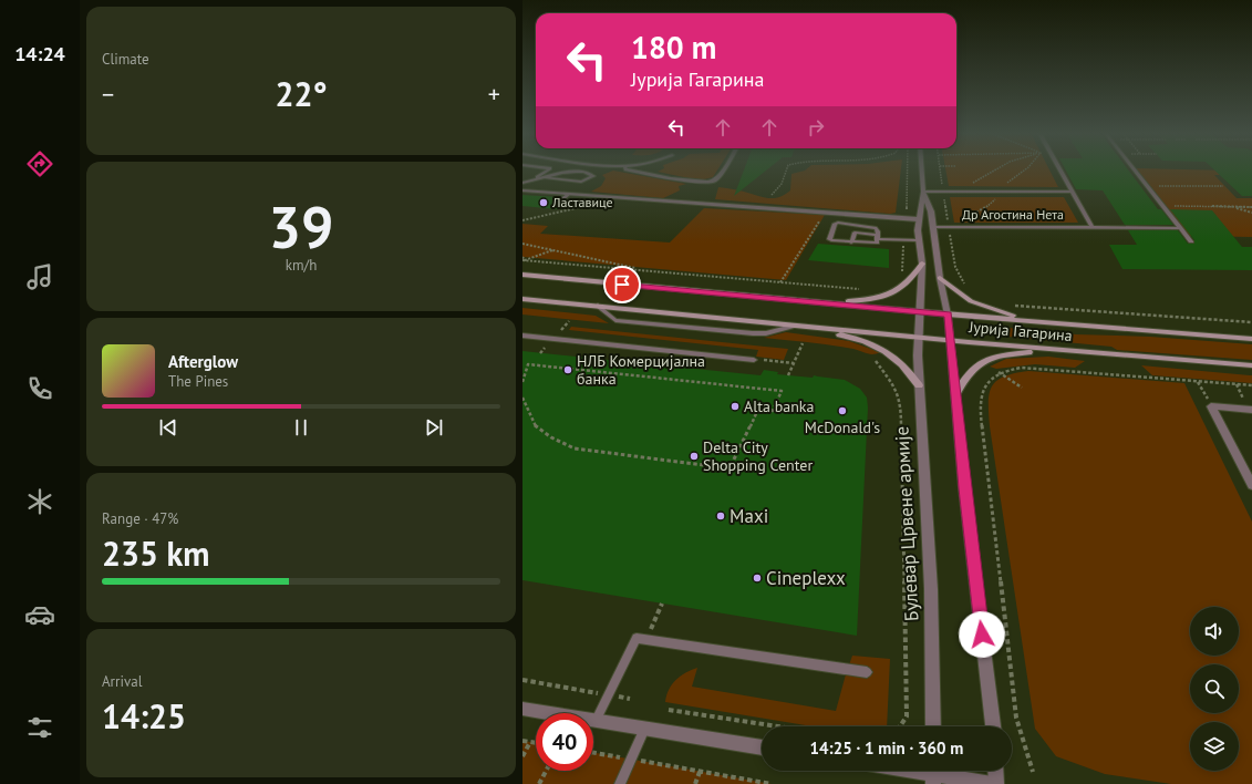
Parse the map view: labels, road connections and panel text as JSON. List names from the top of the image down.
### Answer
{
  "streets": {
    "main road": ["Јурија Гагарина"],
    "street": ["Булевар Црвене армије"],
    "lane": ["Др Агостина Нета"]
  },
  "crossings": [
    ["Јурија Гагарина", "Булевар Црвене армије"]
  ],
  "places": [
    "Ластавице",
    "НЛБ Комерцијална банка",
    "Alta banka",
    "McDonald's",
    "Delta City Shopping Center",
    "Maxi",
    "Cineplexx"
  ],
  "page": {
    "tabs": "14:24",
    "tile": [
      "Climate",
      ["39", "km/h"],
      ["Range · 47%", "235 km"],
      ["Arrival", "14:25"]
    ],
    "turn": ["180 m", "Јурија Гагарина"],
    "heat": ["−", "22°", "+"],
    "song": ["Afterglow", "The Pines"],
    "limit": "40",
    "trip": "14:25 · 1 min · 360 m"
  }
}
